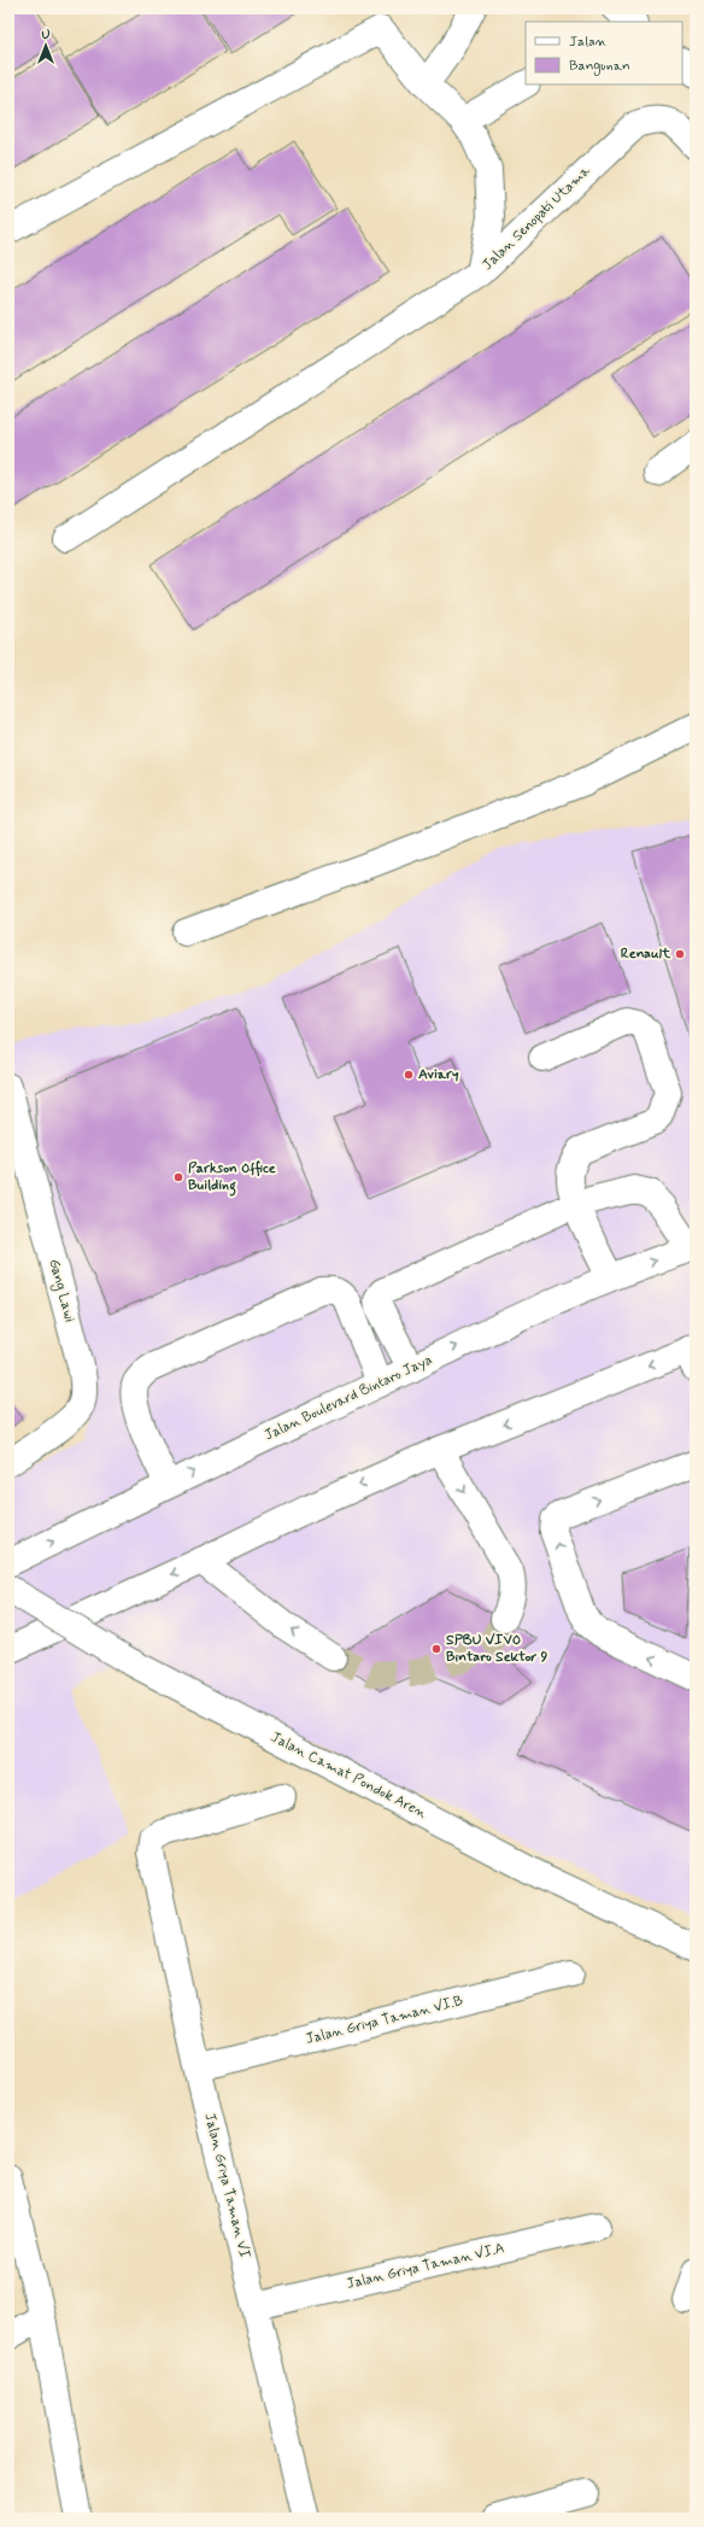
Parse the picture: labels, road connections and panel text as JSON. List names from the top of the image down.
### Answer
{
  "streets": {
    "street": [
      "Jalan Senopati Utama",
      "Gang Lawi",
      "Jalan Boulevard Bintaro Jaya",
      "Jalan Camat Pondok Aren",
      "Jalan Griya Taman VI.B",
      "Jalan Griya Taman VI",
      "Jalan Griya Taman VI.A"
    ]
  },
  "crossings": [
    ["Jalan Griya Taman VI.B", "Jalan Griya Taman VI"],
    ["Jalan Griya Taman VI", "Jalan Griya Taman VI.A"]
  ],
  "places": [
    "Renault",
    "Aviary",
    "Parkson Office Building",
    "SPBU VIVO Bintaro Sektor 9"
  ],
  "legend": ["Jalan", "Bangunan"],
  "north": "top"
}
